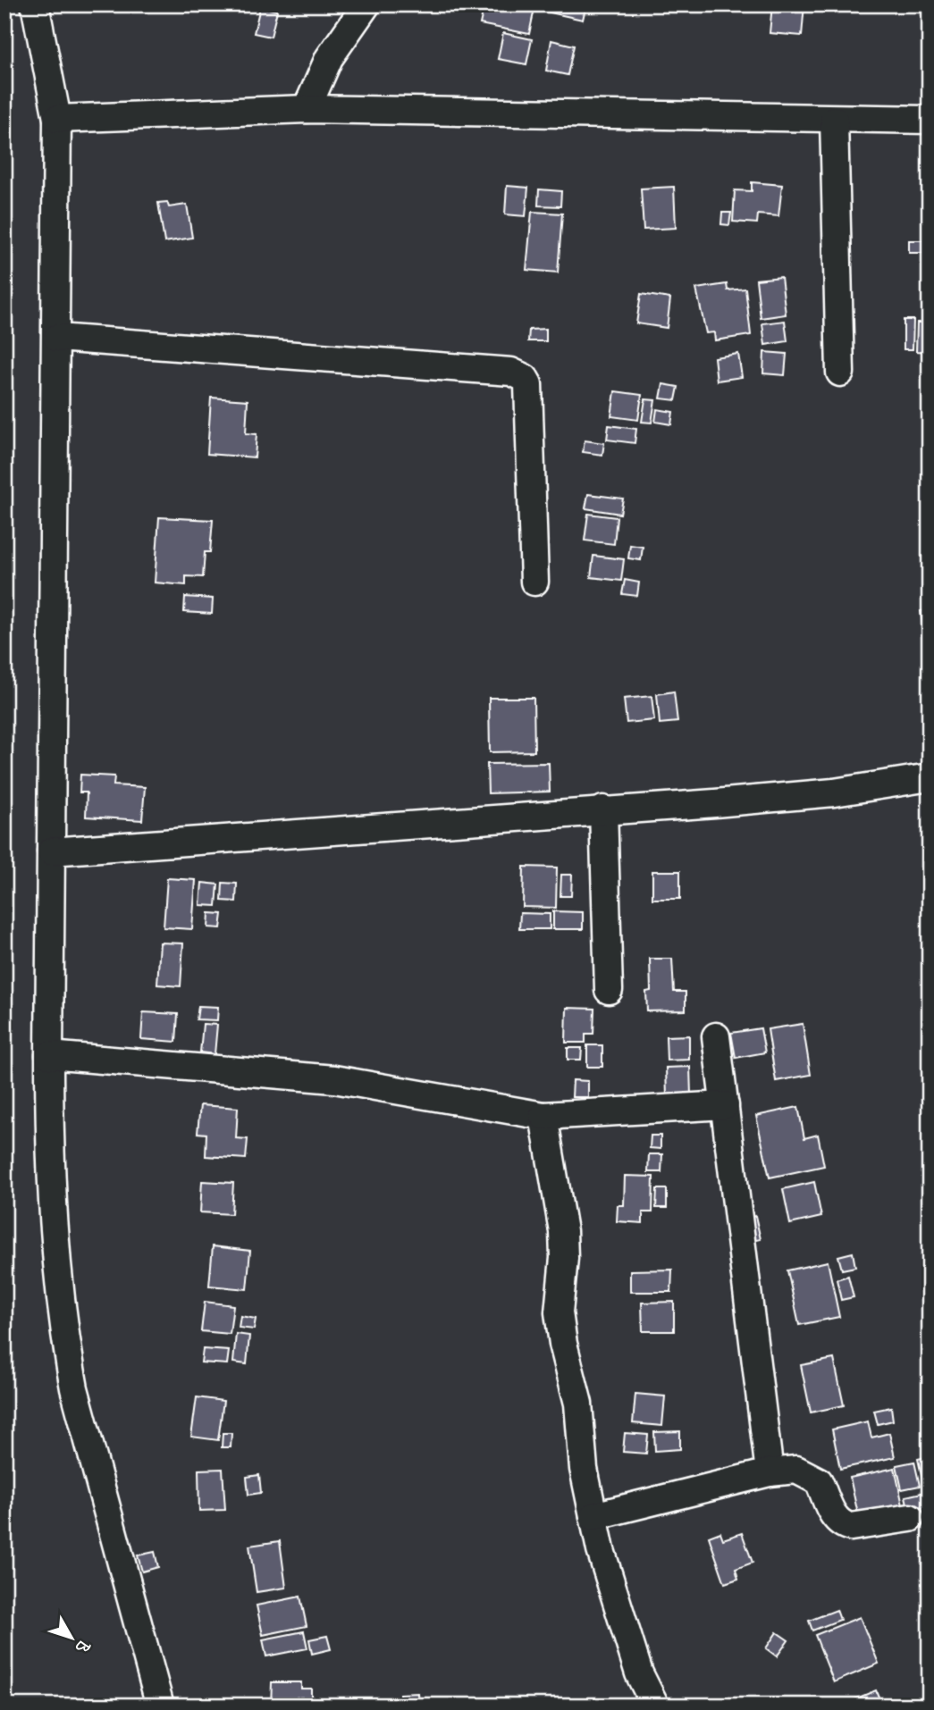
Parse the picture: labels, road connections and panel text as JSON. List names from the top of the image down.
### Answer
{
  "north": "bottom right"
}
